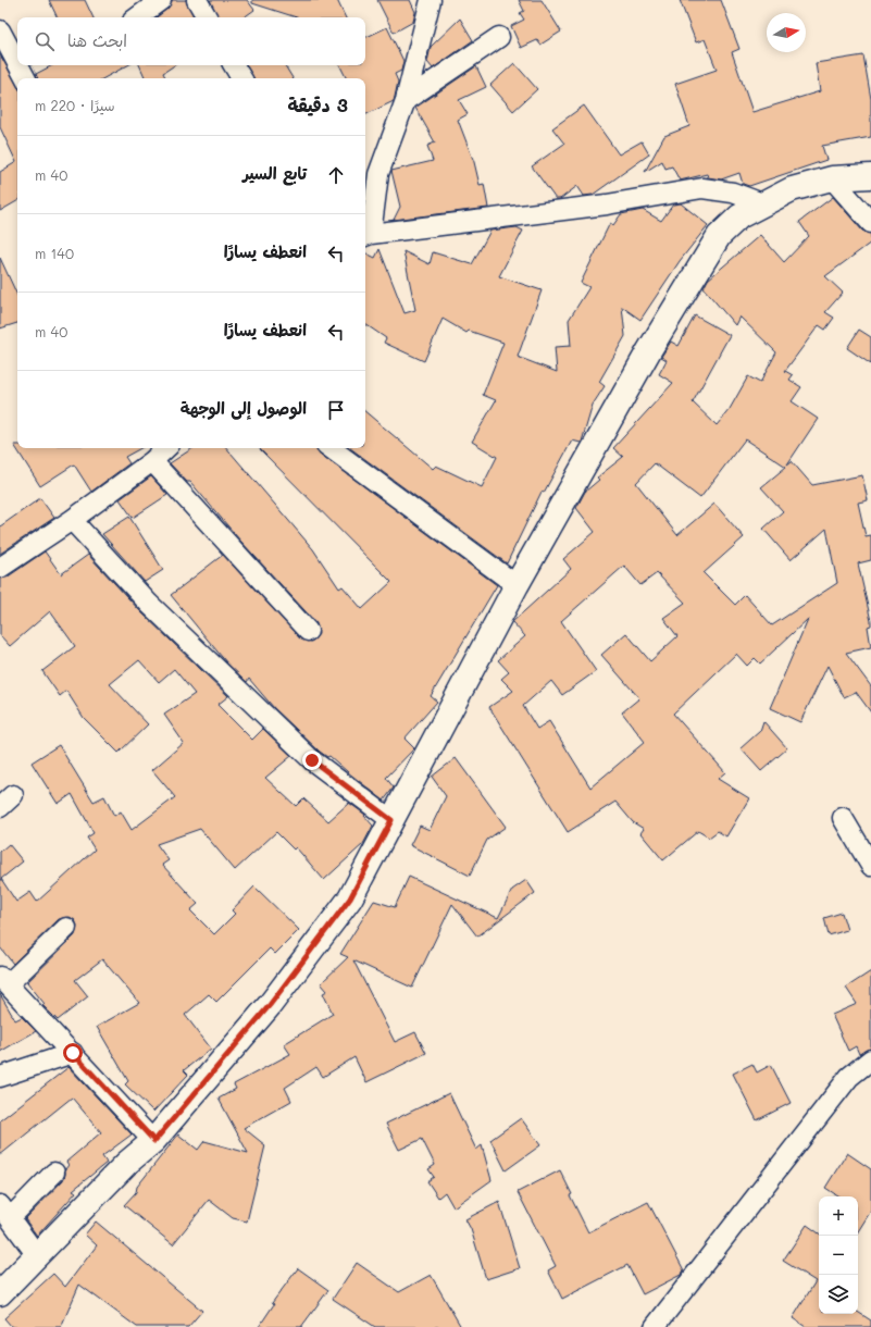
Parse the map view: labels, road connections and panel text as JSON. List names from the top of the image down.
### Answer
{
  "north": "right",
  "page": {
    "search": "ابحث هنا",
    "heading": ["3 دقيقة", "سيرًا · 220 m"],
    "list": [
      ["تابع السير", "40 m"],
      ["انعطف يسارًا", "140 m"],
      ["انعطف يسارًا", "40 m"],
      "الوصول إلى الوجهة"
    ],
    "map_buttons": ["+", "−"]
  }
}
